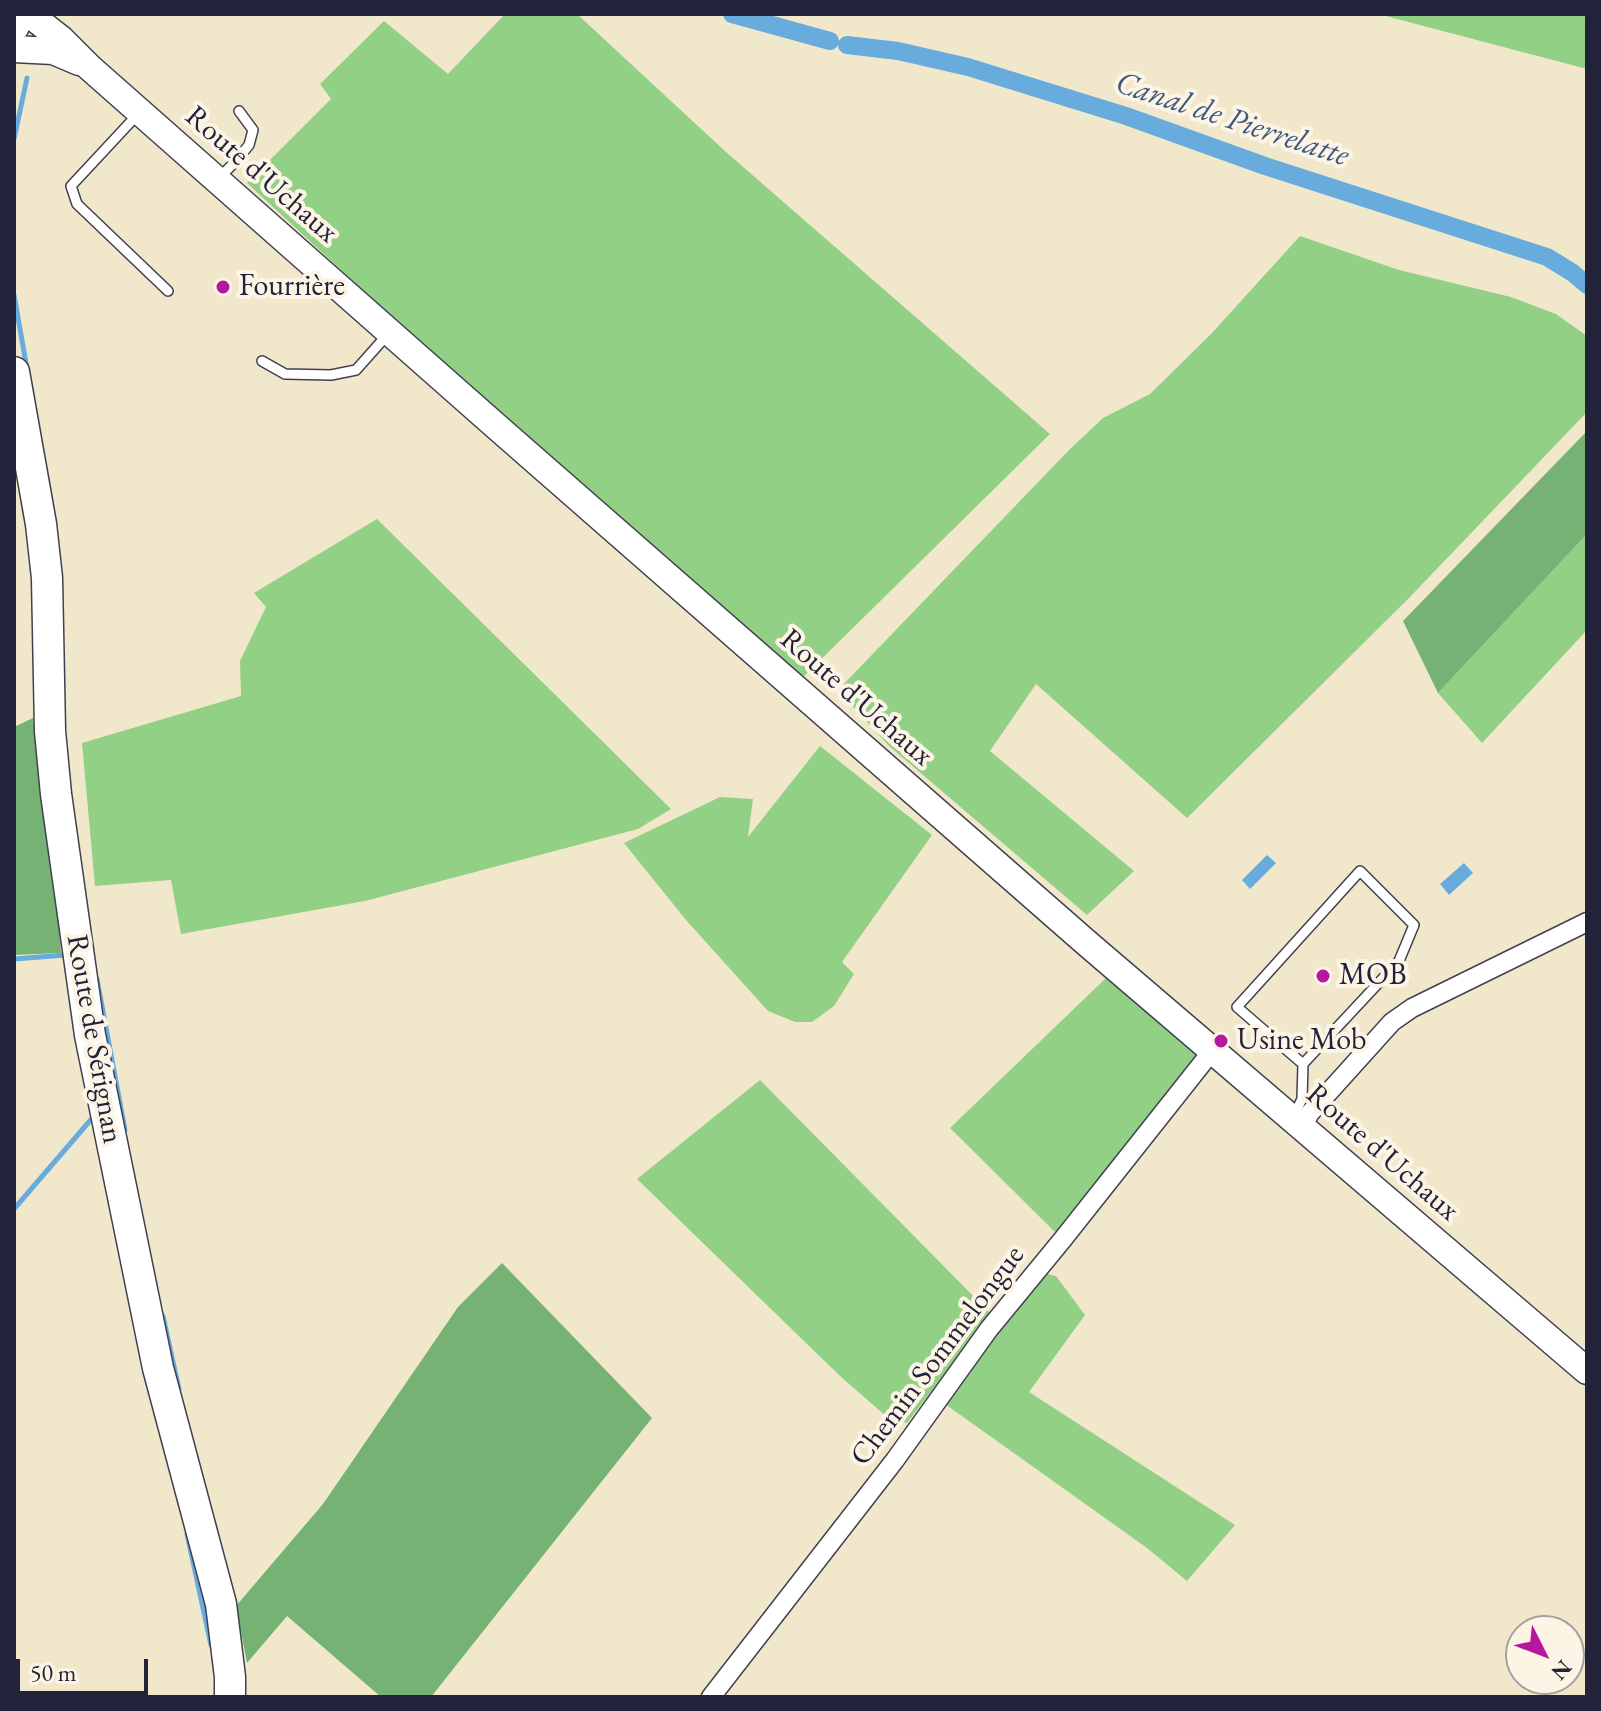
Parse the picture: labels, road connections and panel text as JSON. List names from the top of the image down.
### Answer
{
  "streets": {
    "main road": ["Route d'Uchaux", "Route de Sérignan"],
    "street": ["Chemin Sommelongue"]
  },
  "crossings": [
    ["Route d'Uchaux", "Chemin Sommelongue"]
  ],
  "water": ["Canal de Pierrelatte"],
  "places": ["Fourrière", "MOB", "Usine Mob"],
  "scale_bar": "50 m",
  "north": "bottom right"
}
